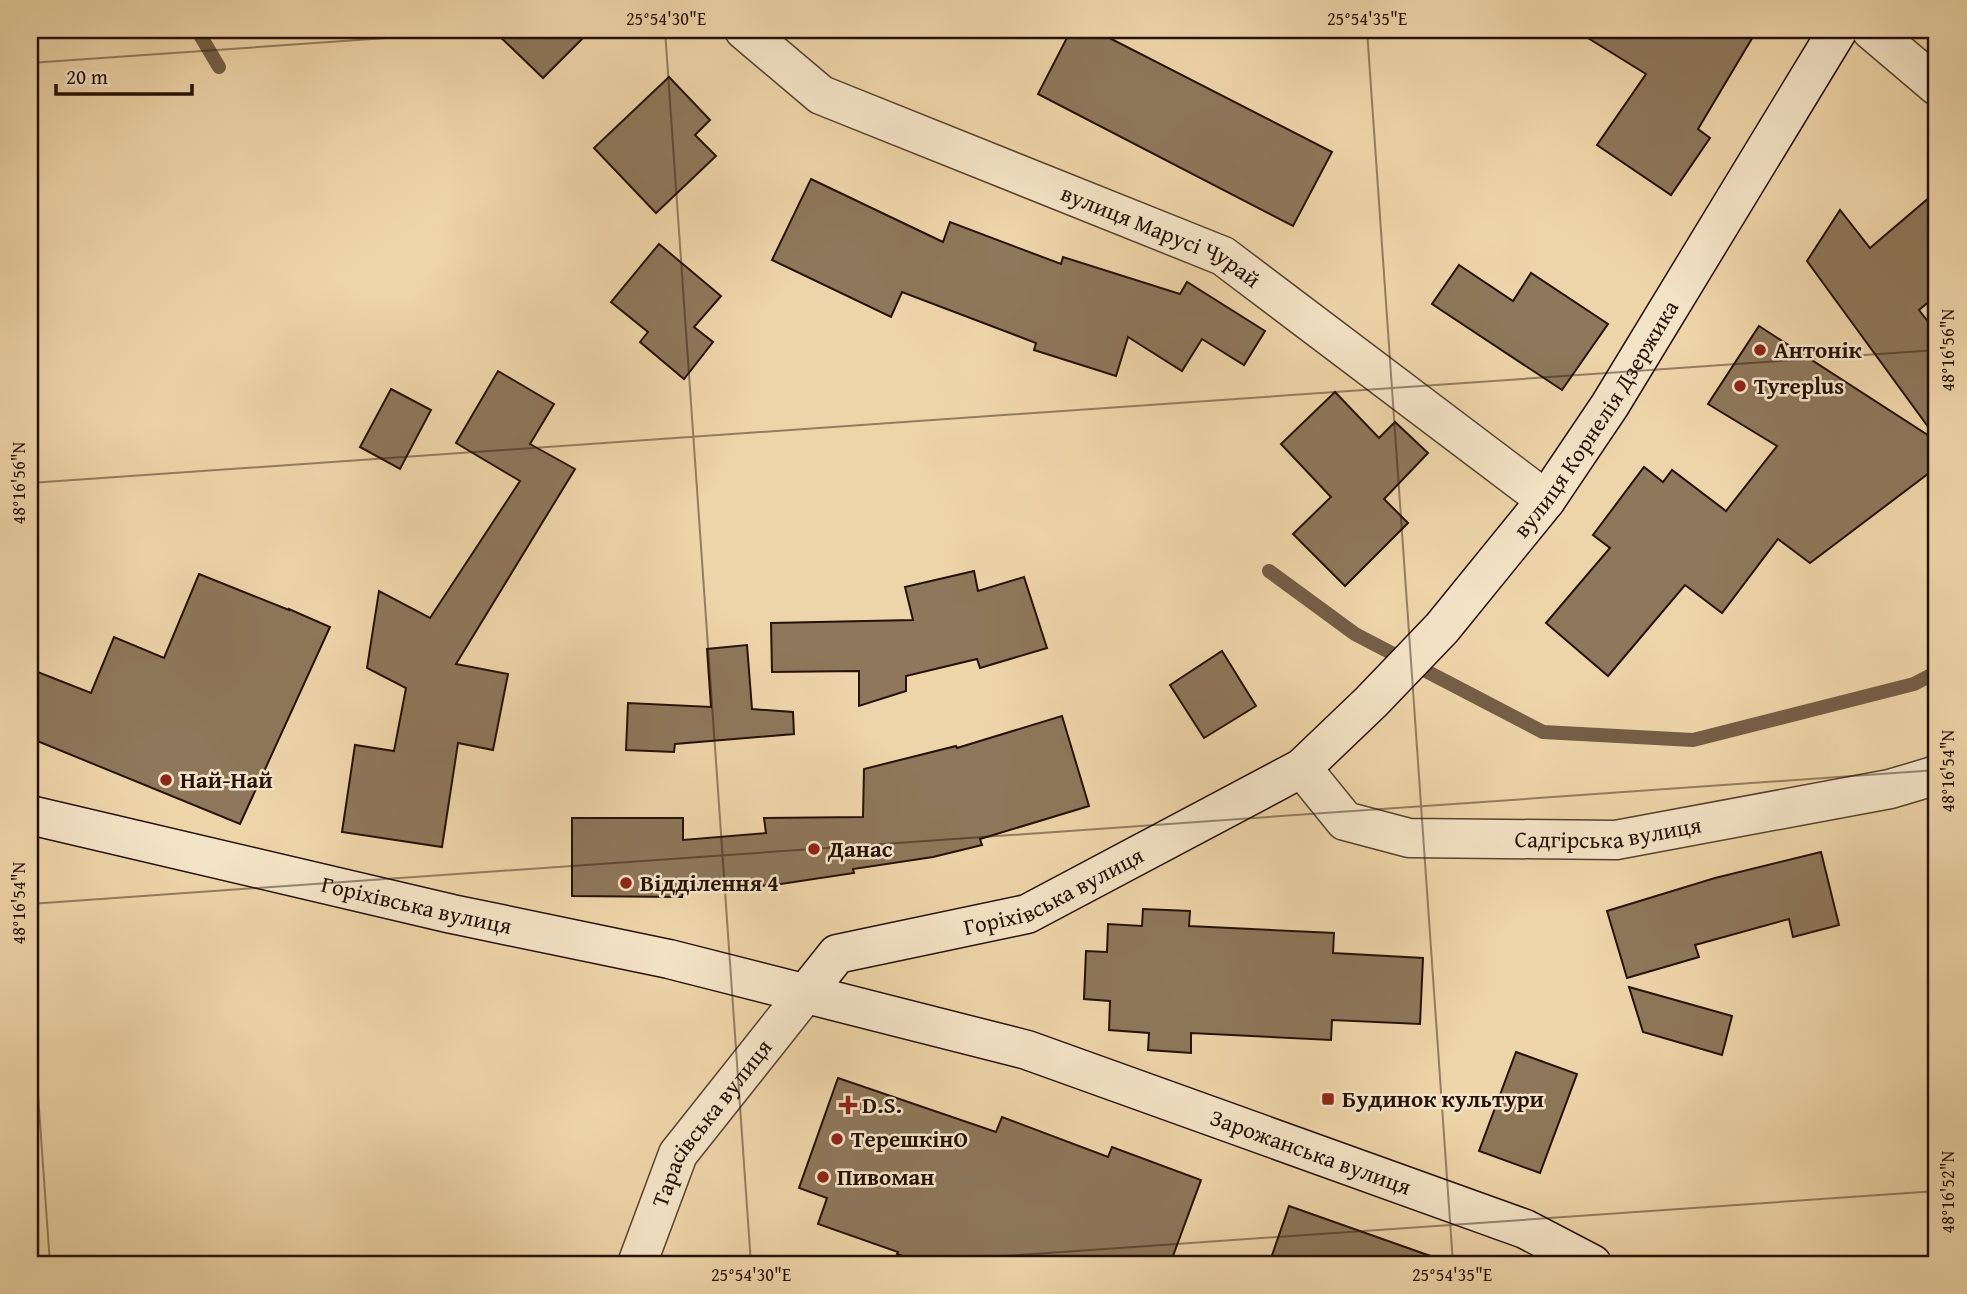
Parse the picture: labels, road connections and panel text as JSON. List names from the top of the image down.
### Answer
{
  "streets": {
    "street": [
      "вулиця Марусі Чурай",
      "вулиця Корнелія Дзержика",
      "Садгірська вулиця",
      "Горіхівська вулиця",
      "Тарасівська вулиця",
      "Зарожанська вулиця"
    ]
  },
  "crossings": [
    ["вулиця Марусі Чурай", "вулиця Корнелія Дзержика"],
    ["вулиця Корнелія Дзержика", "Садгірська вулиця"],
    ["вулиця Корнелія Дзержика", "Горіхівська вулиця"],
    ["Садгірська вулиця", "Горіхівська вулиця"],
    ["Горіхівська вулиця", "Тарасівська вулиця"],
    ["Горіхівська вулиця", "Зарожанська вулиця"]
  ],
  "places": {
    "other": [
      "Антонік",
      "Tyreplus",
      "Най-Най",
      "Данас",
      "Відділення 4",
      "ТерешкінО",
      "Пивоман"
    ],
    "transit": ["Будинок культури"],
    "health": ["D.S."]
  },
  "scale_bar": "20 m",
  "coordinates": [
    "25°54'30\"E",
    "25°54'35\"E",
    "48°16'56\"N",
    "48°16'54\"N",
    "48°16'52\"N"
  ]
}
